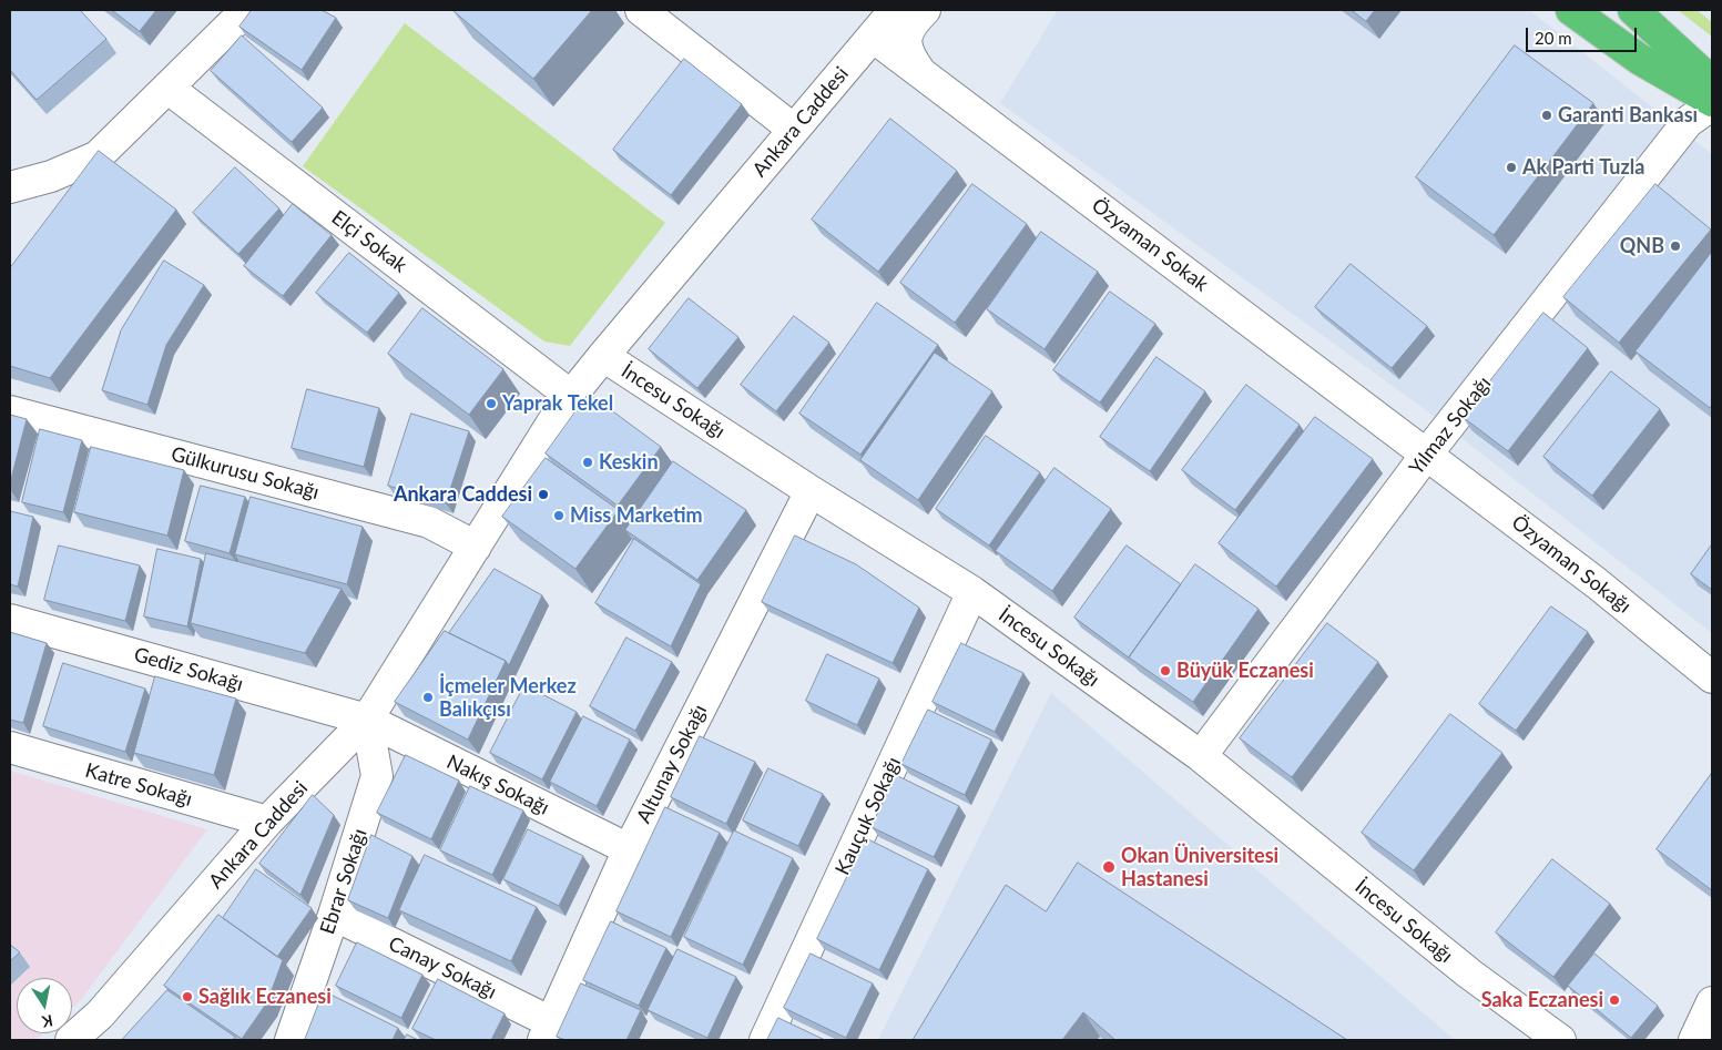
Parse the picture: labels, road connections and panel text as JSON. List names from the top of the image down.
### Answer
{
  "streets": {
    "street": [
      "Ankara Caddesi",
      "Elçi Sokak",
      "Özyaman Sokak",
      "İncesu Sokağı",
      "Yılmaz Sokağı",
      "Gülkurusu Sokağı",
      "Özyaman Sokağı",
      "Gediz Sokağı",
      "Altunay Sokağı",
      "Katre Sokağı",
      "Nakış Sokağı",
      "Kauçuk Sokağı",
      "Ebrar Sokağı",
      "Canay Sokağı"
    ]
  },
  "crossings": [
    ["Ankara Caddesi", "Elçi Sokak"],
    ["Ankara Caddesi", "Özyaman Sokak"],
    ["Ankara Caddesi", "İncesu Sokağı"],
    ["Ankara Caddesi", "Gülkurusu Sokağı"],
    ["Ankara Caddesi", "Gediz Sokağı"],
    ["Ankara Caddesi", "Katre Sokağı"],
    ["Ankara Caddesi", "Nakış Sokağı"],
    ["Ankara Caddesi", "Ebrar Sokağı"],
    ["Özyaman Sokak", "Yılmaz Sokağı"],
    ["Özyaman Sokak", "Özyaman Sokağı"],
    ["İncesu Sokağı", "Yılmaz Sokağı"],
    ["İncesu Sokağı", "Altunay Sokağı"],
    ["İncesu Sokağı", "Kauçuk Sokağı"],
    ["Yılmaz Sokağı", "Özyaman Sokağı"],
    ["Gediz Sokağı", "Nakış Sokağı"],
    ["Gediz Sokağı", "Ebrar Sokağı"],
    ["Altunay Sokağı", "Nakış Sokağı"],
    ["Altunay Sokağı", "Canay Sokağı"],
    ["Nakış Sokağı", "Ebrar Sokağı"],
    ["Ebrar Sokağı", "Canay Sokağı"]
  ],
  "places": [
    "Garanti Bankası",
    "Ak Parti Tuzla",
    "QNB",
    "Yaprak Tekel",
    "Keskin",
    "Ankara Caddesi",
    "Miss Marketim",
    "Büyük Eczanesi",
    "İçmeler Merkez Balıkçısı",
    "Okan Üniversitesi Hastanesi",
    "Sağlık Eczanesi",
    "Saka Eczanesi"
  ],
  "scale_bar": "20 m",
  "north": "bottom"
}
